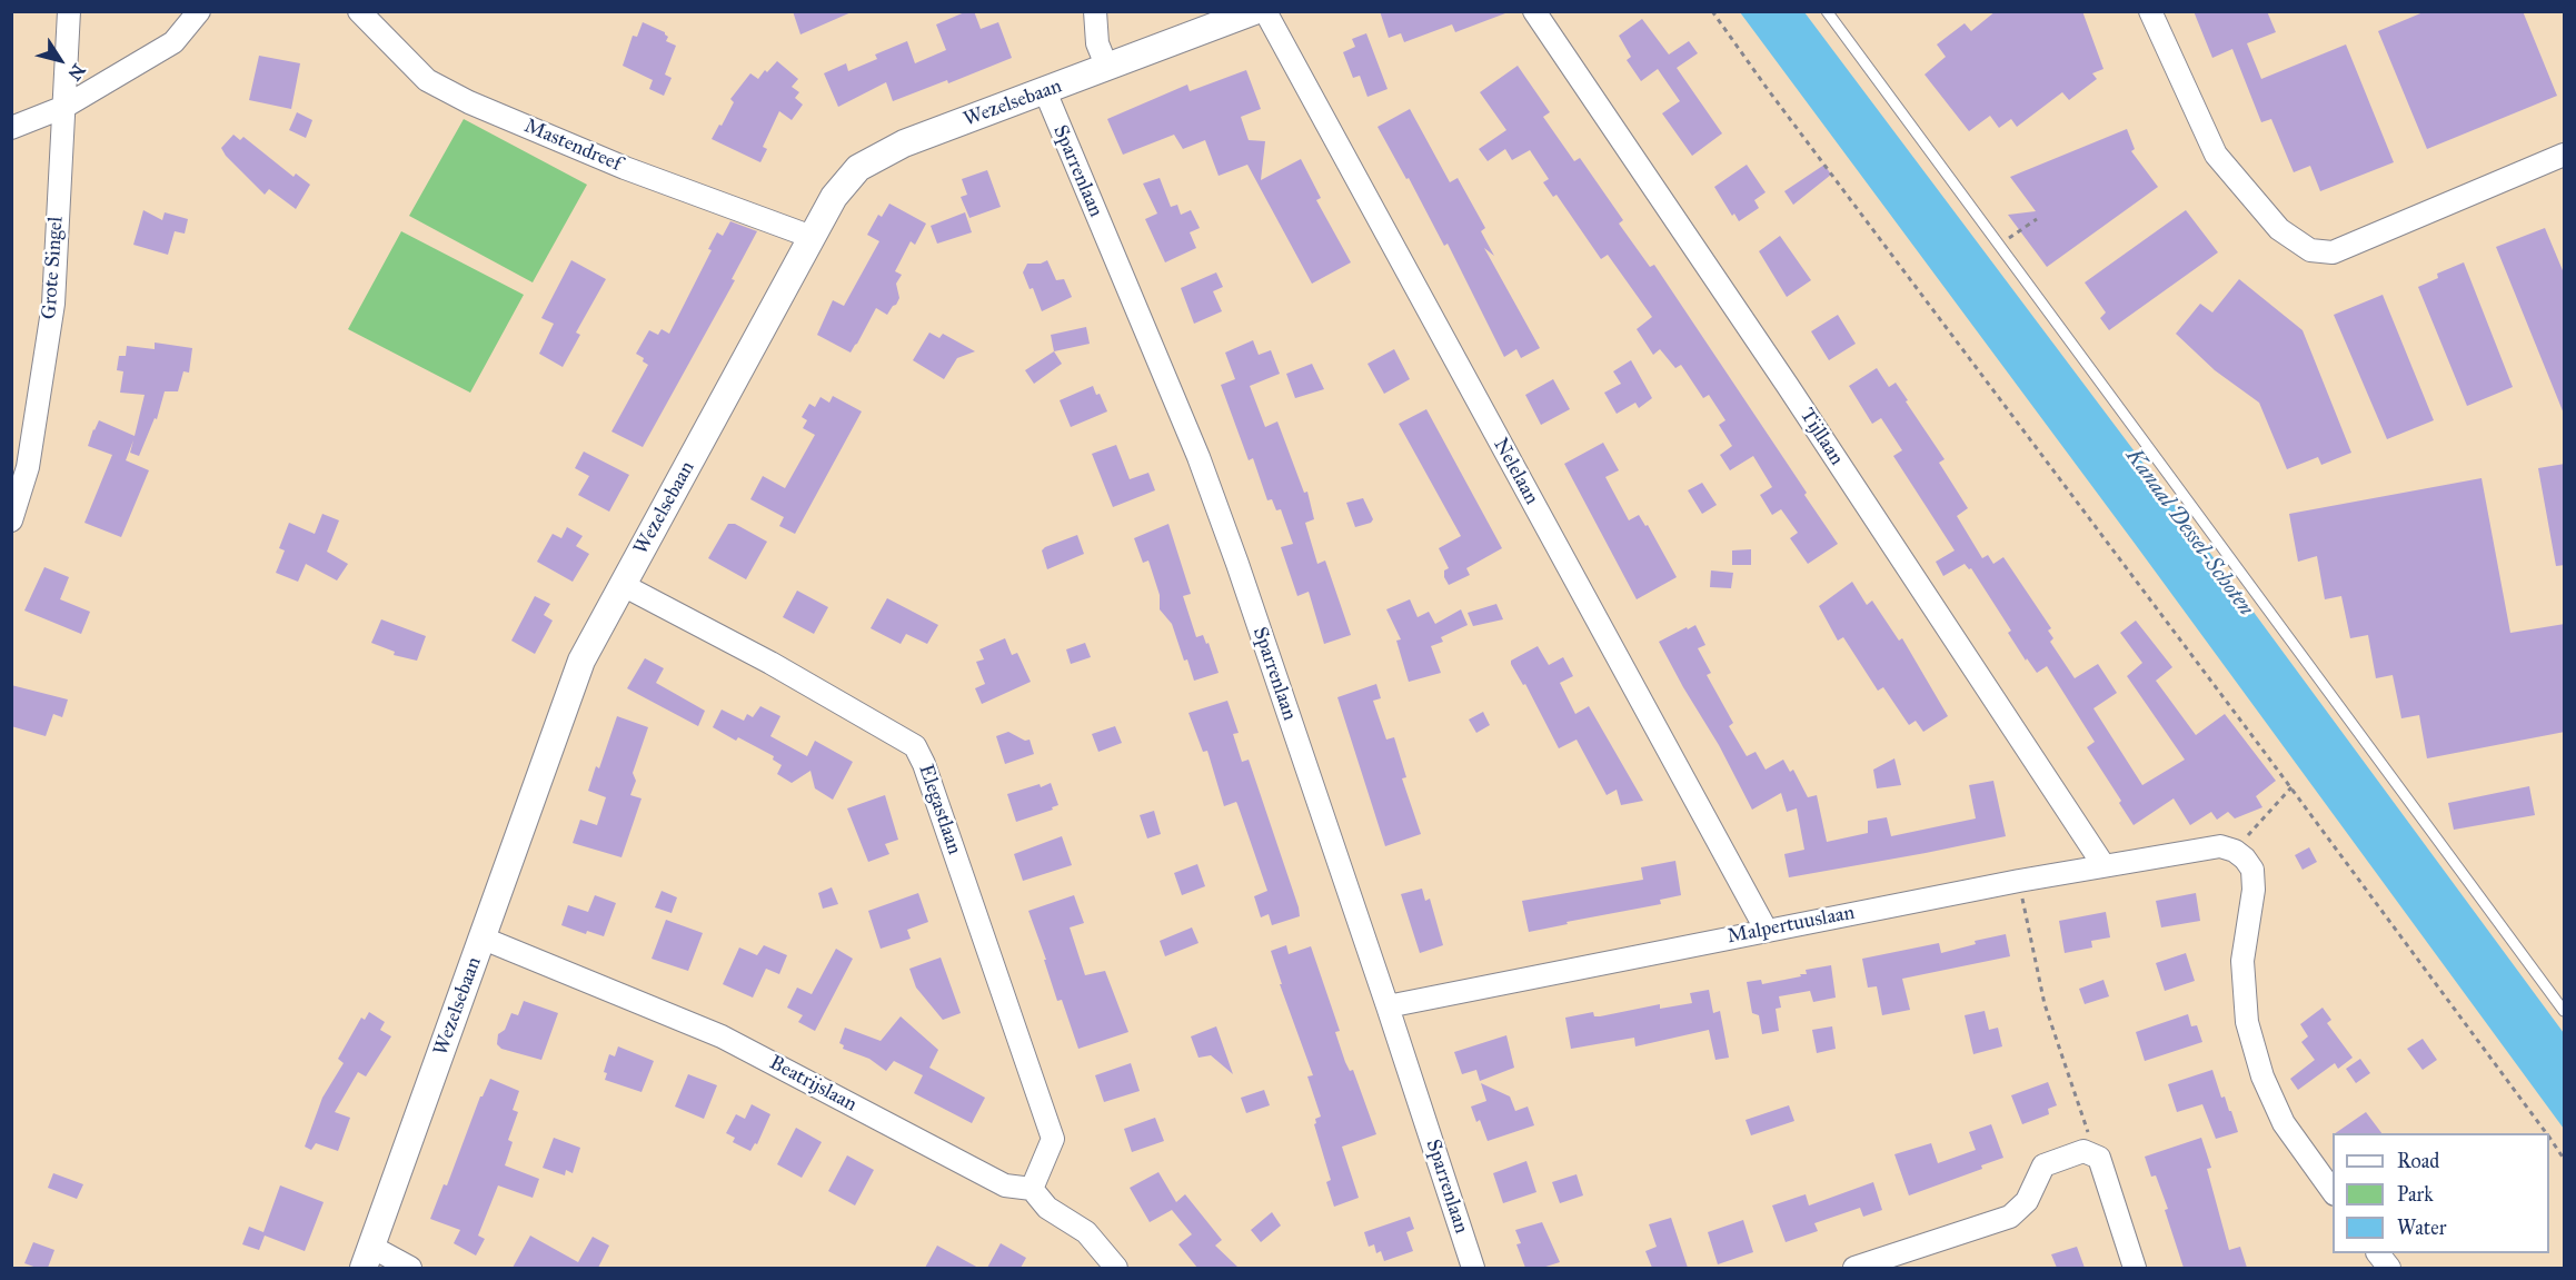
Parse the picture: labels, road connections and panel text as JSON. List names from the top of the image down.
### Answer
{
  "streets": {
    "street": [
      "Wezelsebaan",
      "Mastendreef",
      "Sparrenlaan",
      "Grote Singel",
      "Tijllaan",
      "Nelelaan",
      "Elegastlaan",
      "Malpertuuslaan",
      "Beatrijslaan"
    ]
  },
  "crossings": [
    ["Wezelsebaan", "Mastendreef"],
    ["Wezelsebaan", "Sparrenlaan"],
    ["Wezelsebaan", "Elegastlaan"],
    ["Wezelsebaan", "Beatrijslaan"],
    ["Sparrenlaan", "Malpertuuslaan"],
    ["Tijllaan", "Malpertuuslaan"],
    ["Nelelaan", "Malpertuuslaan"],
    ["Elegastlaan", "Beatrijslaan"]
  ],
  "water": ["Kanaal Dessel-Schoten"],
  "legend": ["Road", "Park", "Water"],
  "north": "bottom right"
}
